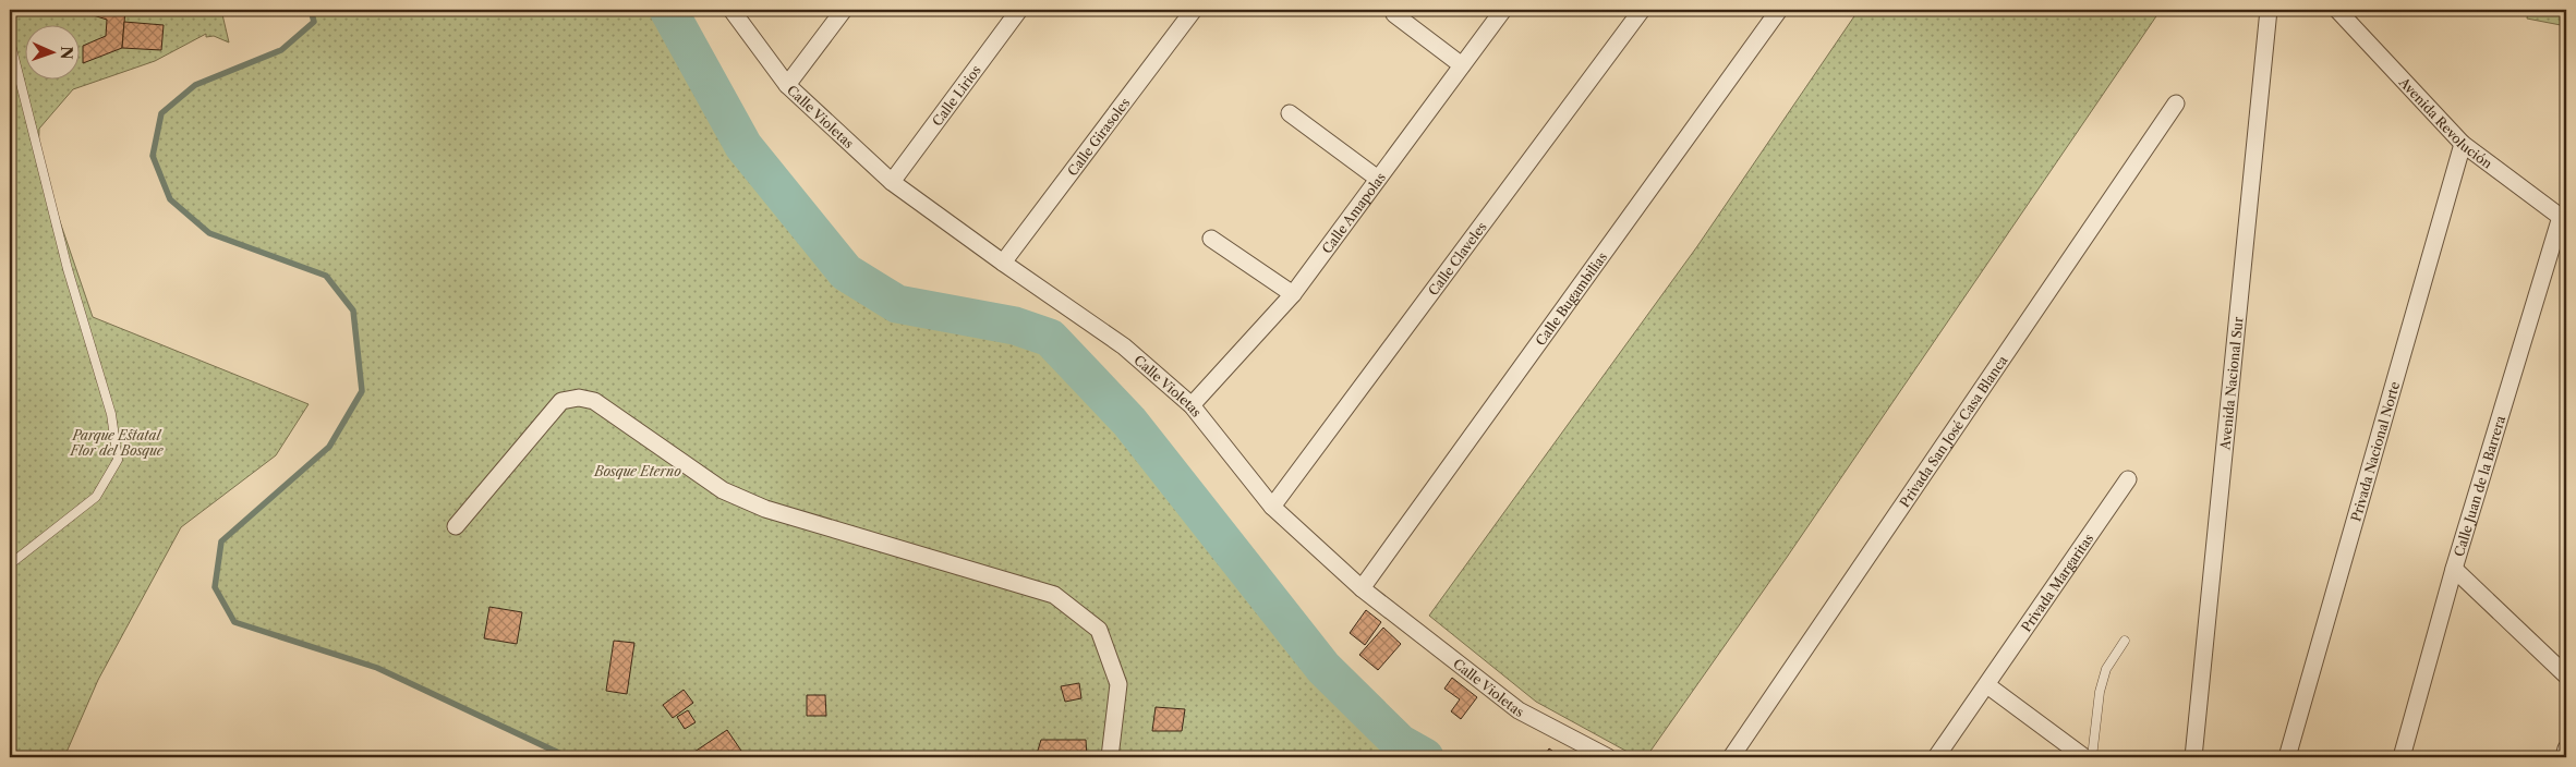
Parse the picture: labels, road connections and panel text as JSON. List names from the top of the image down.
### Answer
{
  "streets": {
    "street": [
      "Calle Lirios",
      "Calle Violetas",
      "Avenida Revolución",
      "Calle Girasoles",
      "Calle Amapolas",
      "Calle Claveles",
      "Calle Bugambilias",
      "Avenida Nacional Sur",
      "Privada San José Casa Blanca",
      "Privada Nacional Norte",
      "Calle Juan de la Barrera",
      "Privada Margaritas"
    ]
  },
  "crossings": [
    ["Calle Lirios", "Calle Violetas"],
    ["Calle Violetas", "Calle Girasoles"],
    ["Calle Violetas", "Calle Amapolas"],
    ["Calle Violetas", "Calle Claveles"],
    ["Calle Violetas", "Calle Bugambilias"],
    ["Avenida Revolución", "Privada Nacional Norte"],
    ["Avenida Revolución", "Calle Juan de la Barrera"]
  ],
  "parks": ["Parque Estatal Flor del Bosque", "Bosque Eterno"],
  "north": "right"
}
